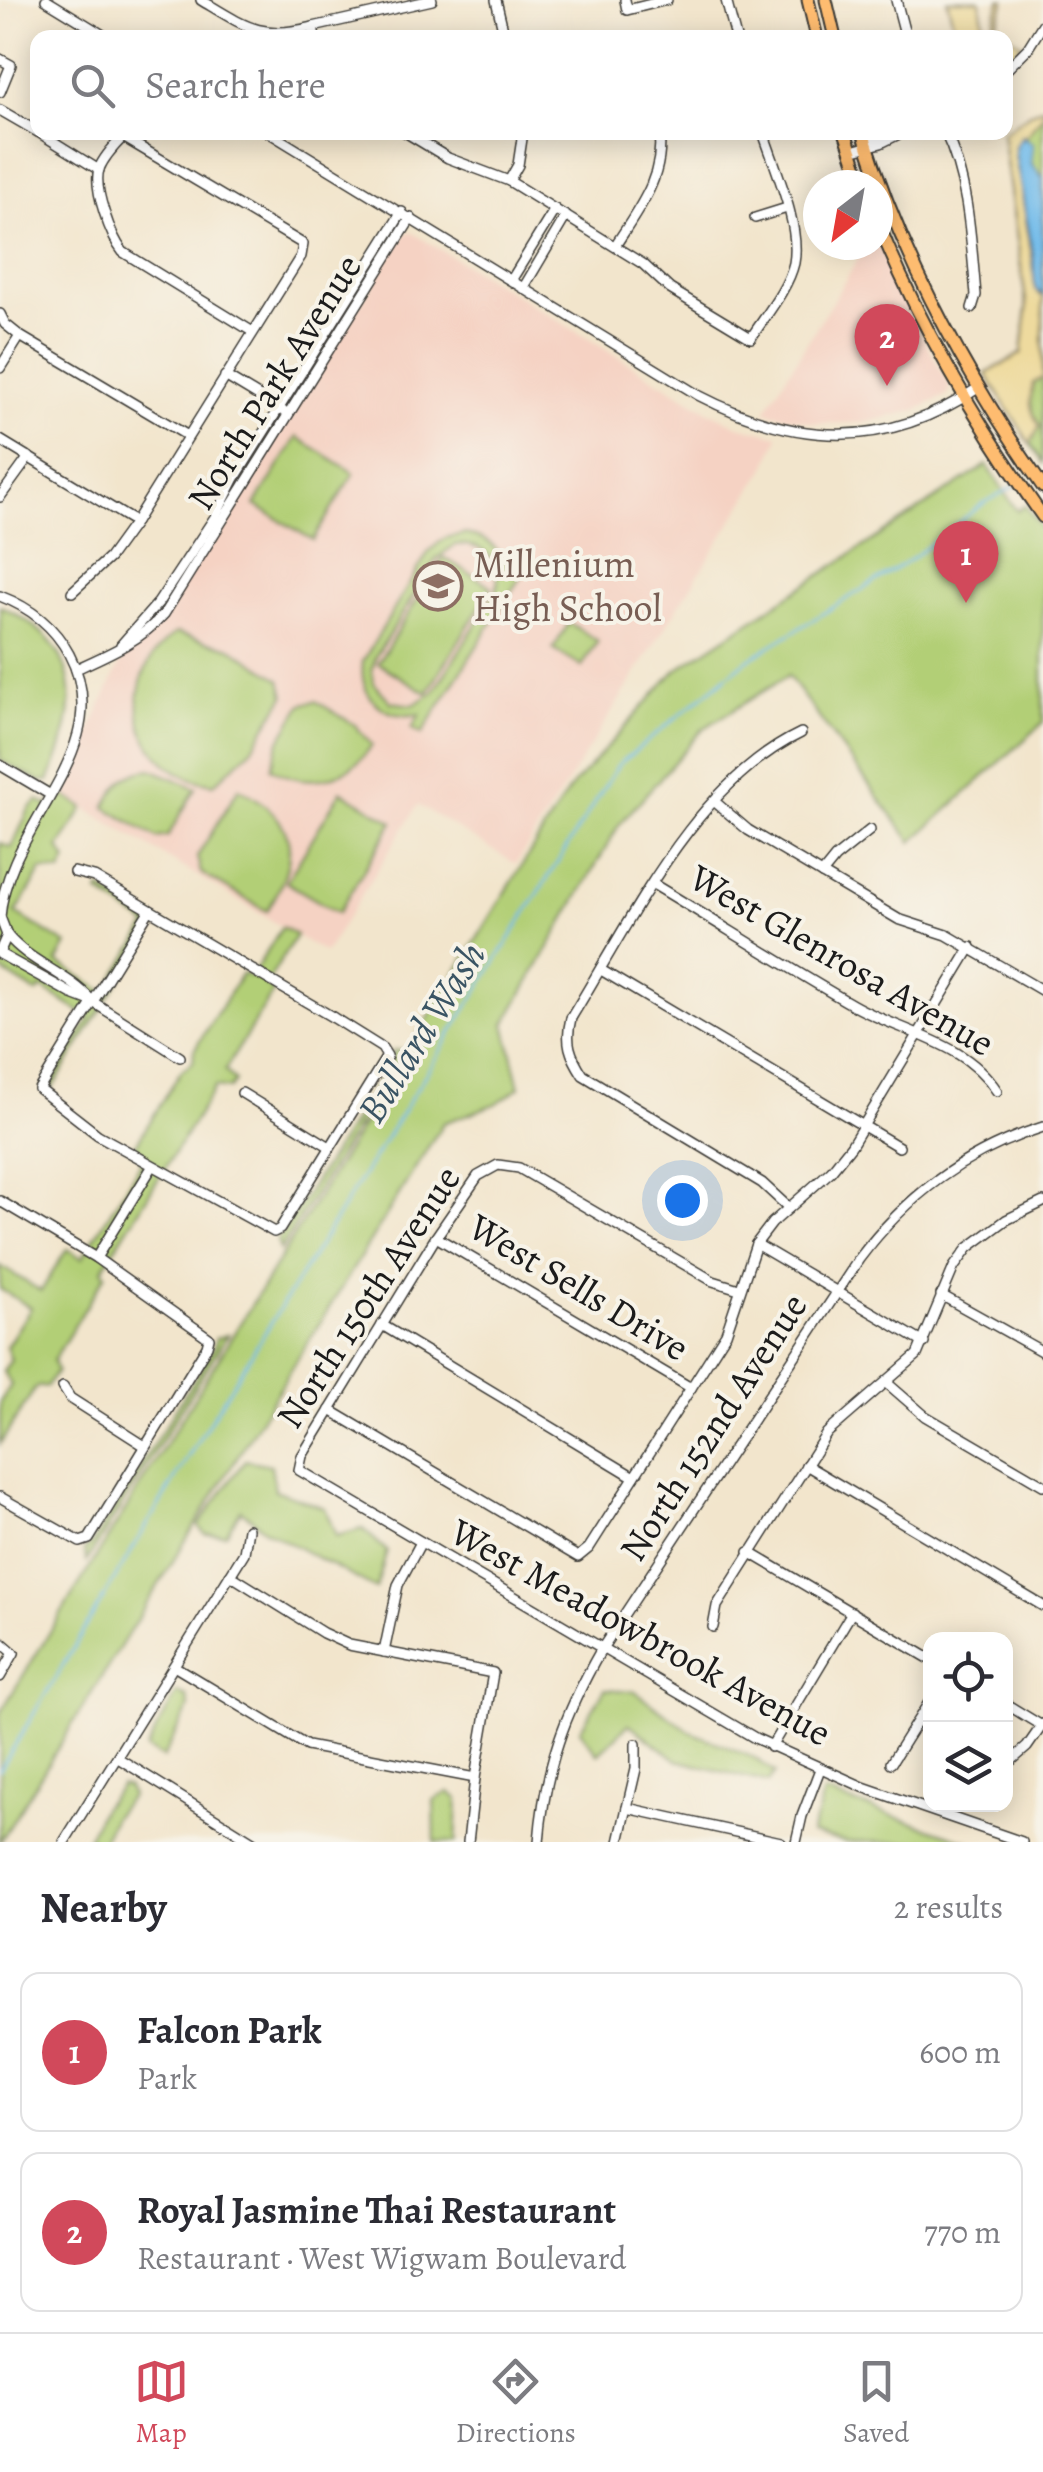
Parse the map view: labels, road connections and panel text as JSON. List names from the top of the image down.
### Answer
{
  "streets": {
    "street": [
      "North Park Avenue",
      "West Glenrosa Avenue",
      "West Sells Drive",
      "North 150th Avenue",
      "North 152nd Avenue",
      "West Meadowbrook Avenue"
    ]
  },
  "crossings": [
    ["West Sells Drive", "North 150th Avenue"],
    ["North 150th Avenue", "West Meadowbrook Avenue"],
    ["North 152nd Avenue", "West Meadowbrook Avenue"]
  ],
  "water": ["Bullard Wash"],
  "places": {
    "school or university": ["Millenium High School"]
  },
  "north": "bottom left",
  "page": {
    "search": "Search here",
    "pins": ["2", "1"],
    "heading": ["Nearby", "2 results"],
    "list": [
      {
        "mark": "1",
        "name": "Falcon Park",
        "note": "Park",
        "value": "600 m"
      },
      {
        "mark": "2",
        "name": "Royal Jasmine Thai Restaurant",
        "note": "Restaurant · West Wigwam Boulevard",
        "value": "770 m"
      }
    ],
    "nav": ["Map", "Directions", "Saved"]
  }
}
